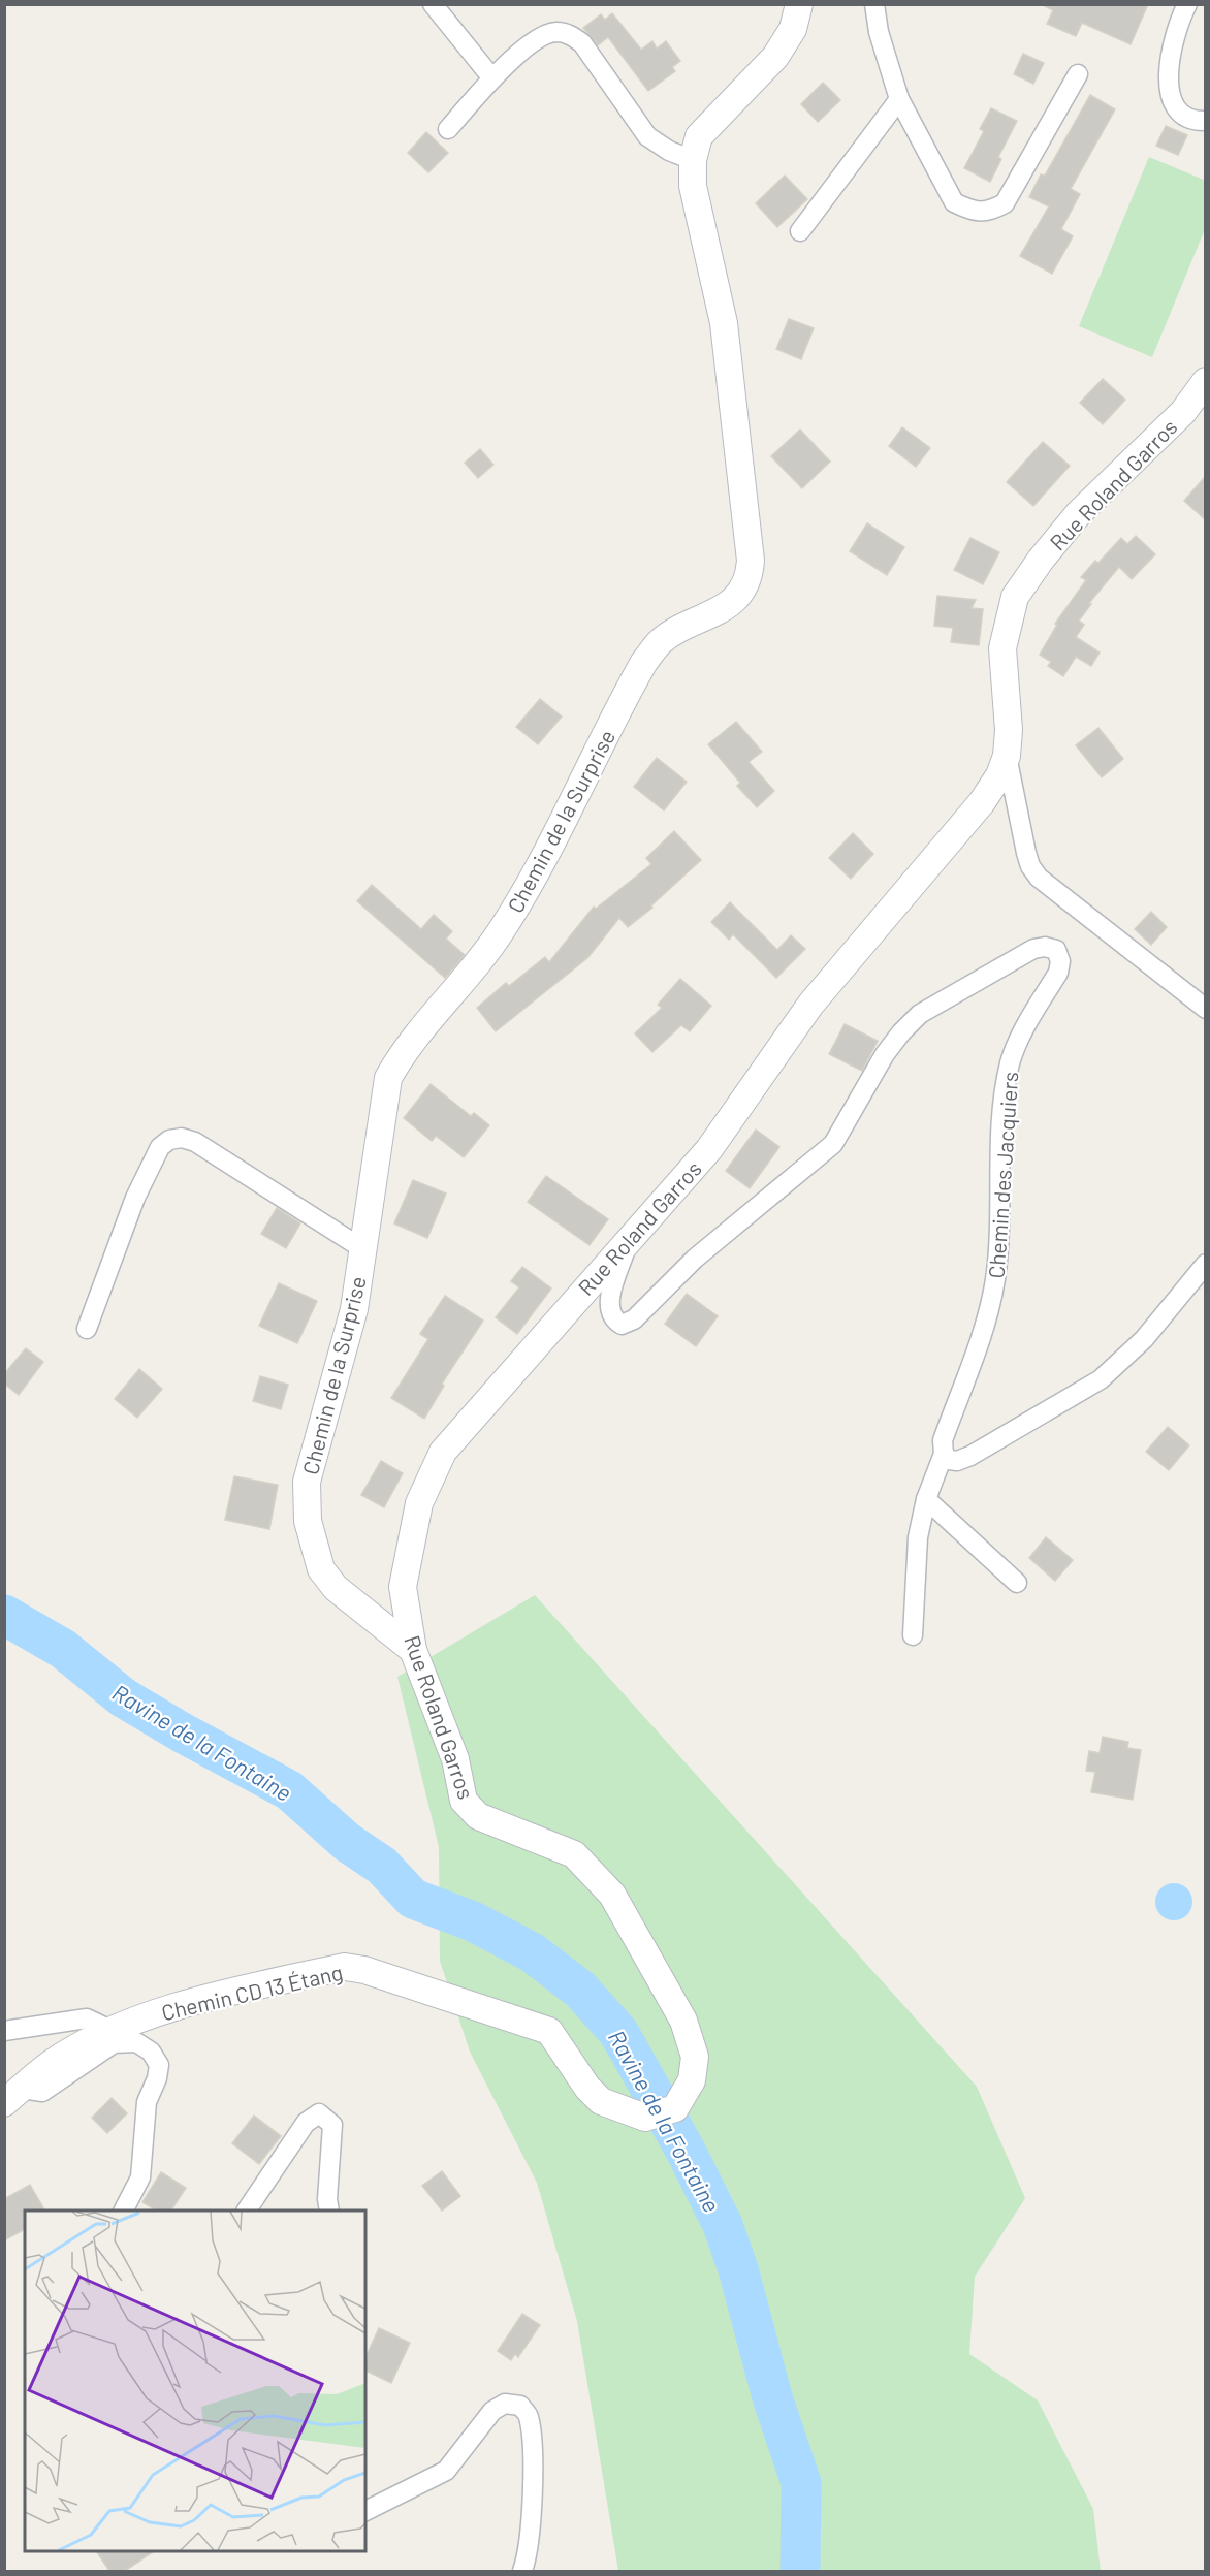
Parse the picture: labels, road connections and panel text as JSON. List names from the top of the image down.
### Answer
{
  "streets": {
    "main road": ["Rue Roland Garros", "Chemin de la Surprise", "Chemin CD 13 Étang"],
    "street": ["Chemin des Jacquiers"]
  },
  "crossings": [
    ["Rue Roland Garros", "Chemin de la Surprise"],
    ["Rue Roland Garros", "Chemin des Jacquiers"],
    ["Rue Roland Garros", "Chemin CD 13 Étang"]
  ],
  "water": ["Ravine de la Fontaine"]
}
